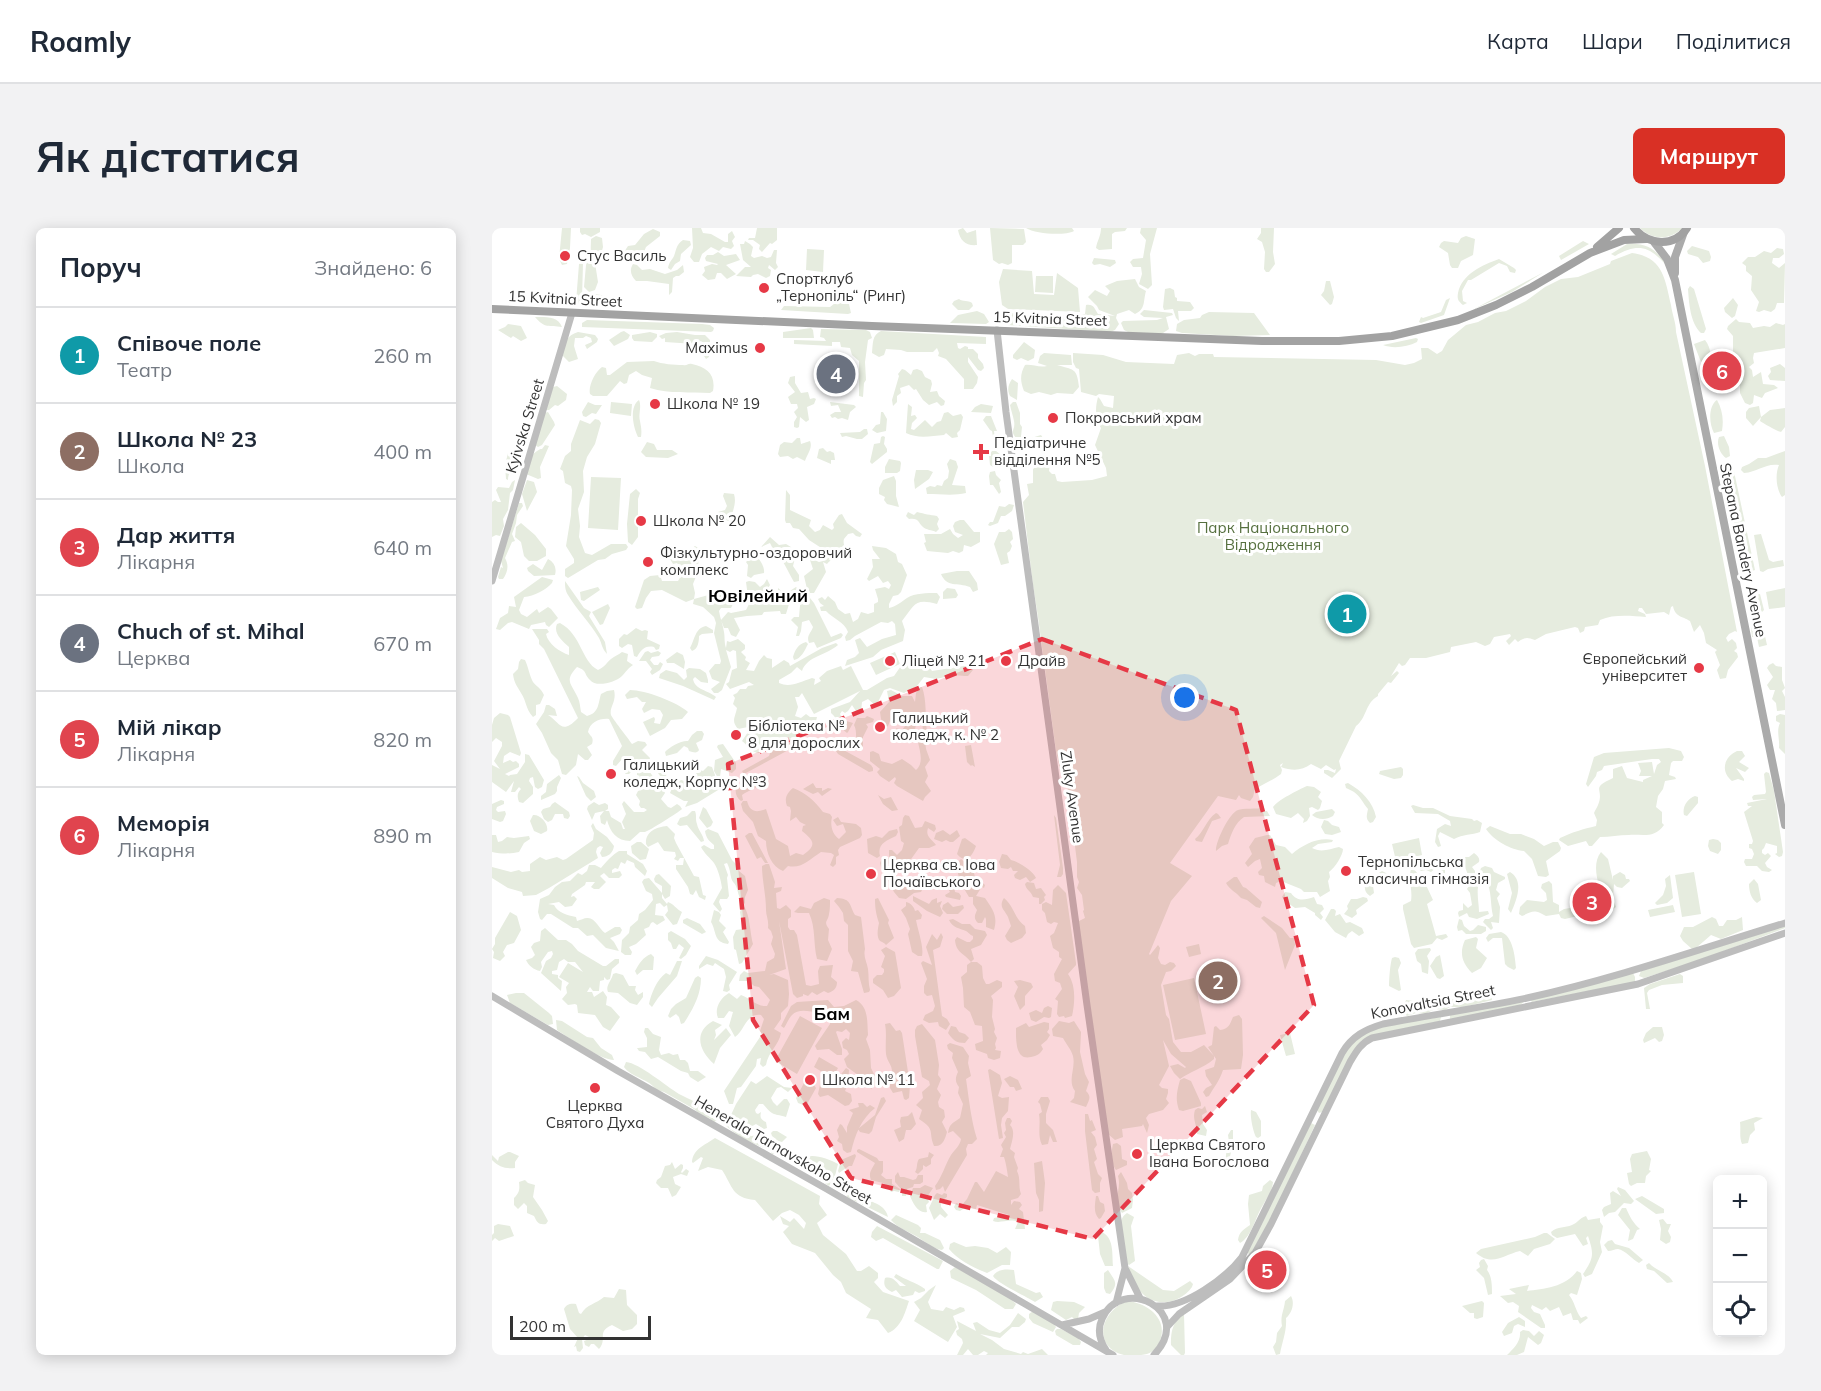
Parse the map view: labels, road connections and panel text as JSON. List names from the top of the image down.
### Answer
{
  "streets": {
    "highway": ["15 Kvitnia Street"],
    "main road": [
      "Kyivska Street",
      "Stepana Bandery Avenue",
      "Zluky Avenue",
      "Konovaltsia Street",
      "Henerala Tarnavskoho Street"
    ]
  },
  "crossings": [
    ["15 Kvitnia Street", "Kyivska Street"],
    ["15 Kvitnia Street", "Stepana Bandery Avenue"],
    ["15 Kvitnia Street", "Zluky Avenue"]
  ],
  "districts": ["Ювілейний", "Бам"],
  "parks": ["Парк Національного Відродження"],
  "places": {
    "other": [
      "Стус Василь",
      "Спортклуб „Тернопіль“ (Ринг)",
      "Maximus",
      "Школа № 19",
      "Покровський храм",
      "Школа № 20",
      "Фізкультурно-оздоровчий комплекс",
      "Ліцей № 21",
      "Драйв",
      "Європейський університет",
      "Галицький коледж, к. № 2",
      "Бібліотека № 8 для дорослих",
      "Галицький коледж, Корпус №3",
      "Тернопільська класична гімназія",
      "Церква св. Іова Почаївського",
      "Школа № 11",
      "Церква Святого Духа",
      "Церква Святого Івана Богослова"
    ],
    "health": ["Педіатричне відділення №5"]
  },
  "scale_bar": "200 m",
  "page": {
    "header": "Roamly",
    "nav": ["Карта", "Шари", "Поділитися"],
    "buttons": "Маршрут",
    "title": "Як дістатися",
    "heading": ["Поруч", "Знайдено: 6"],
    "list": [
      {
        "mark": "1",
        "name": "Співоче поле",
        "note": "Театр",
        "value": "260 m"
      },
      {
        "mark": "2",
        "name": "Школа № 23",
        "note": "Школа",
        "value": "400 m"
      },
      {
        "mark": "3",
        "name": "Дар життя",
        "note": "Лікарня",
        "value": "640 m"
      },
      {
        "mark": "4",
        "name": "Chuch of st. Mihal",
        "note": "Церква",
        "value": "670 m"
      },
      {
        "mark": "5",
        "name": "Мій лікар",
        "note": "Лікарня",
        "value": "820 m"
      },
      {
        "mark": "6",
        "name": "Меморія",
        "note": "Лікарня",
        "value": "890 m"
      }
    ],
    "pins": [
      "6",
      "4",
      "1",
      "3",
      "2",
      "5"
    ],
    "map_buttons": ["+", "−"],
    "scale": "200 m"
  }
}
